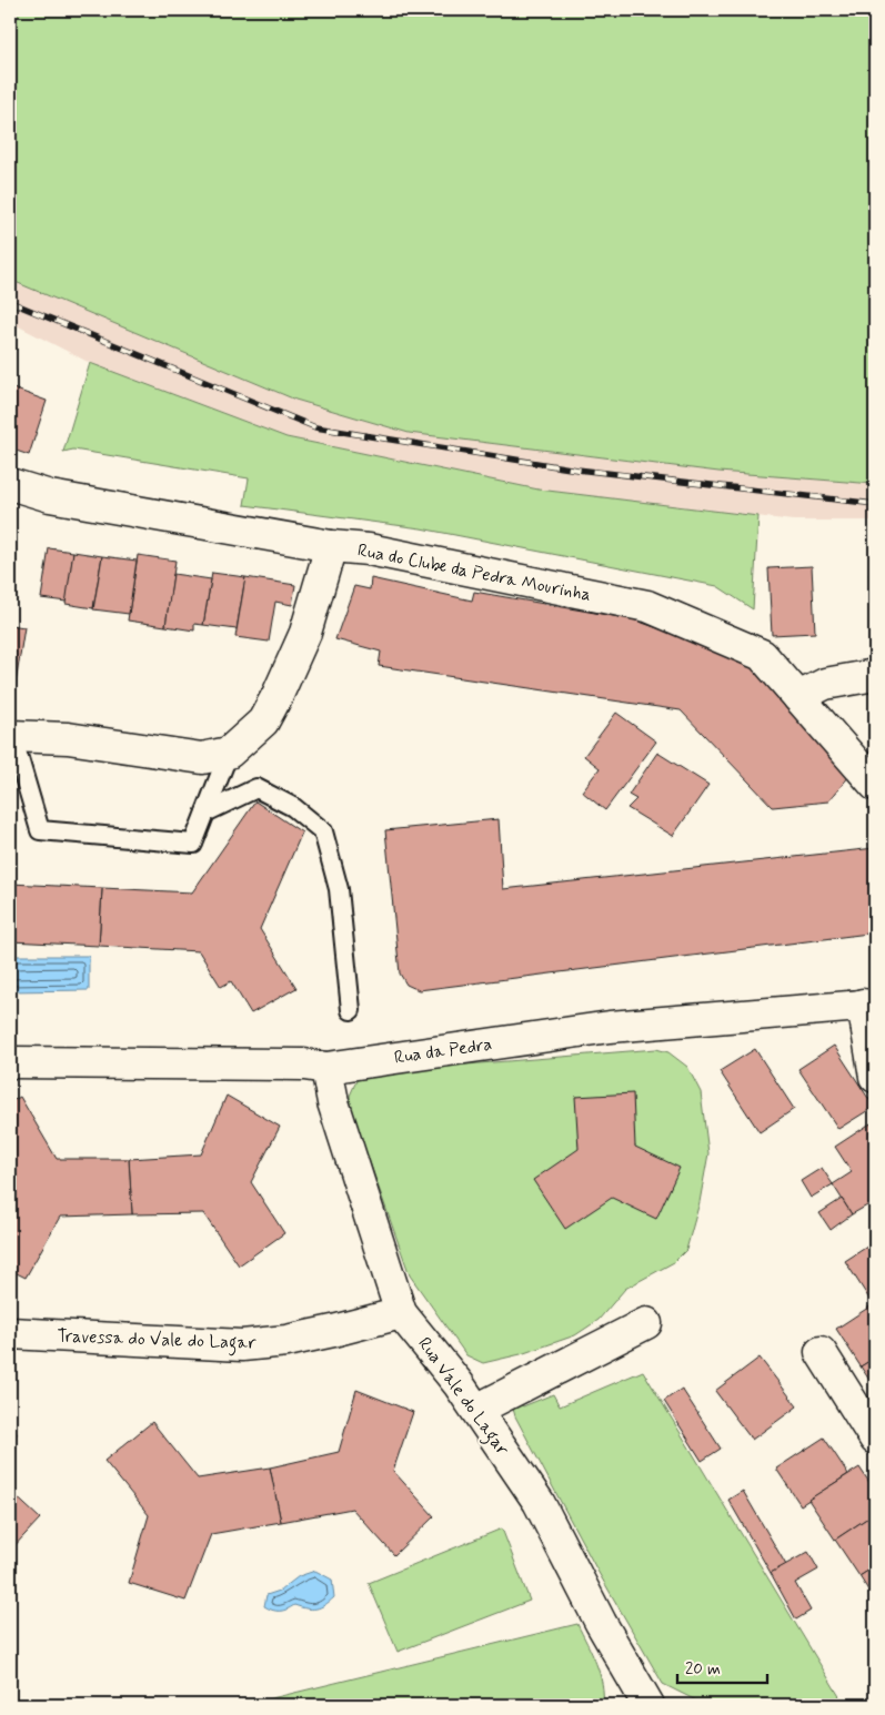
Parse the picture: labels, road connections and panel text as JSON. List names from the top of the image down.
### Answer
{
  "streets": {
    "street": [
      "Rua do Clube da Pedra Mourinha",
      "Rua da Pedra",
      "Travessa do Vale do Lagar",
      "Rua Vale do Lagar"
    ]
  },
  "crossings": [
    ["Rua da Pedra", "Rua Vale do Lagar"],
    ["Travessa do Vale do Lagar", "Rua Vale do Lagar"]
  ],
  "scale_bar": "20 m"
}
